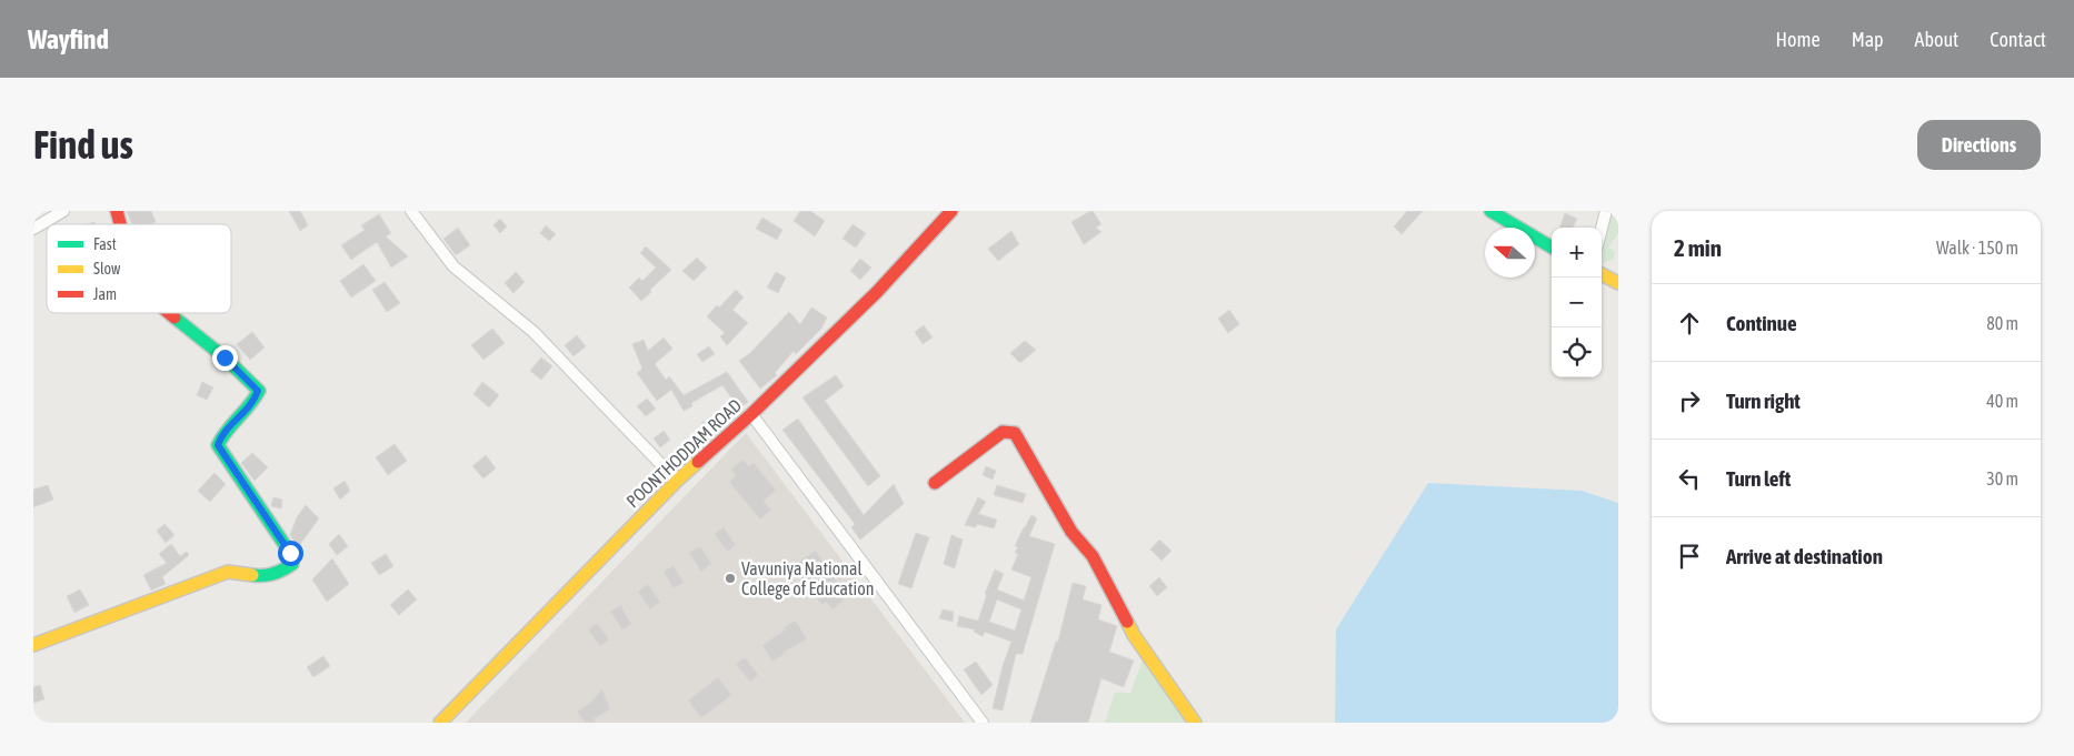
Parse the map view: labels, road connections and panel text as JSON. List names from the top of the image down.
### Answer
{
  "streets": {
    "street": ["POONTHODDAM ROAD"]
  },
  "places": ["Vavuniya National College of Education"],
  "legend": ["Fast", "Slow", "Jam"],
  "north": "left",
  "page": {
    "header": "Wayfind",
    "nav": [
      "Home",
      "Map",
      "About",
      "Contact"
    ],
    "buttons": "Directions",
    "title": "Find us",
    "heading": ["2 min", "Walk · 150 m"],
    "map_buttons": ["+", "−"],
    "list": [
      ["Continue", "80 m"],
      ["Turn right", "40 m"],
      ["Turn left", "30 m"],
      "Arrive at destination"
    ]
  }
}
